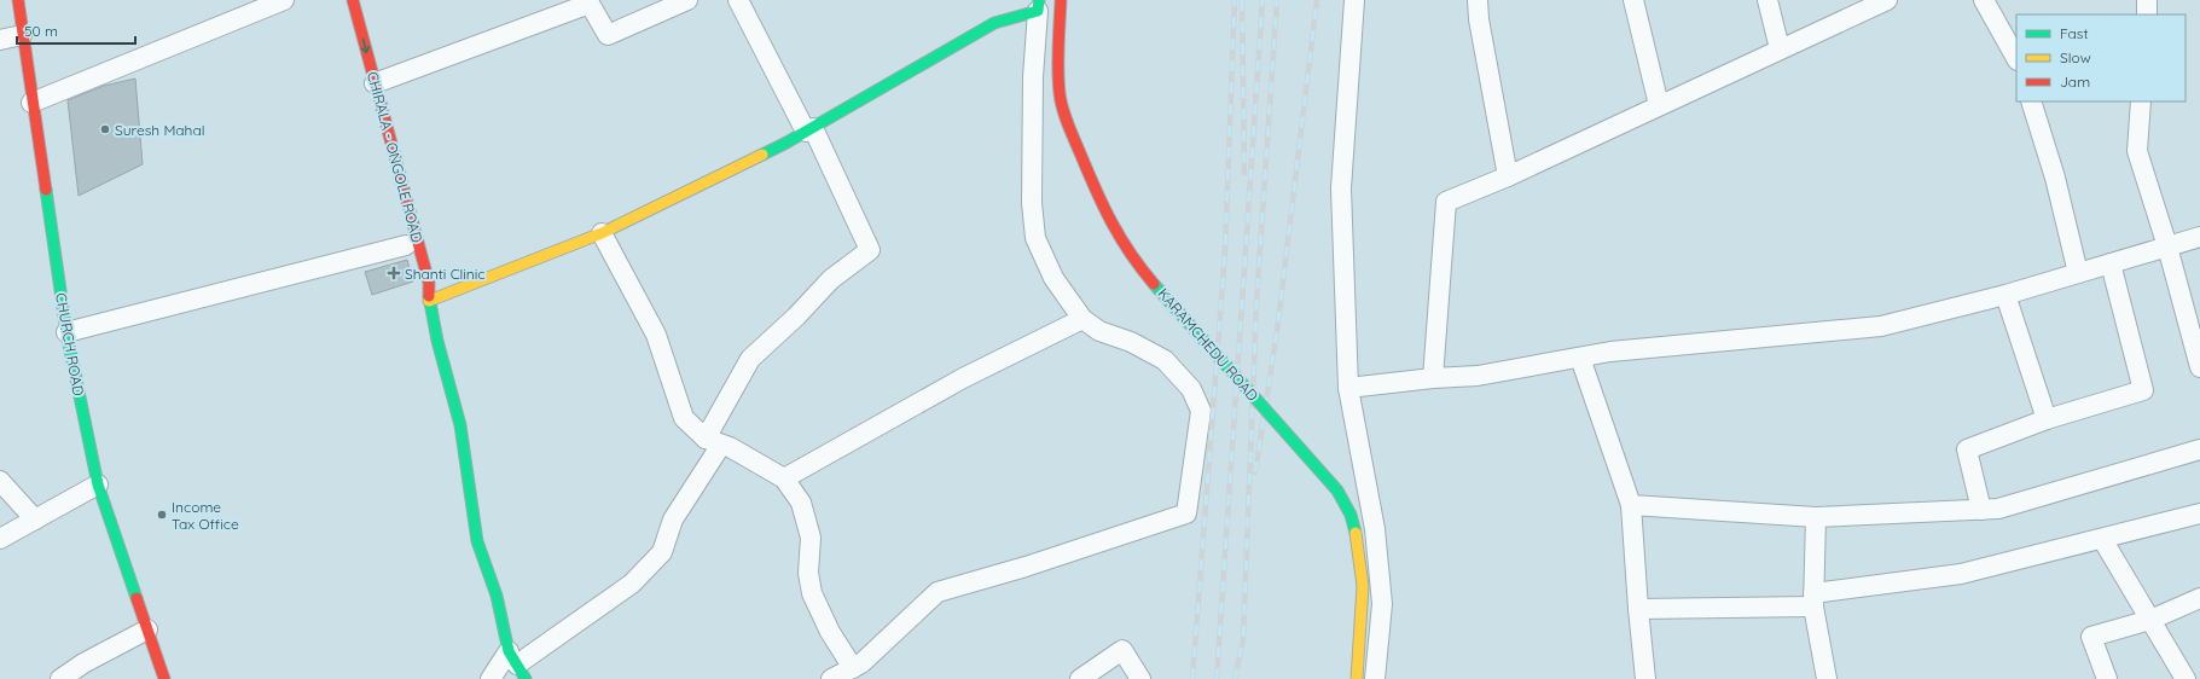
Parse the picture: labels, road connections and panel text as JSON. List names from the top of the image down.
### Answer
{
  "streets": {
    "street": ["CHIRALA - ONGOLE ROAD", "CHURCH ROAD", "KARAMCHEDU ROAD"]
  },
  "places": {
    "other": ["Suresh Mahal", "Income Tax Office"],
    "health": ["Shanti Clinic"]
  },
  "legend": ["Fast", "Slow", "Jam"],
  "scale_bar": "50 m"
}
